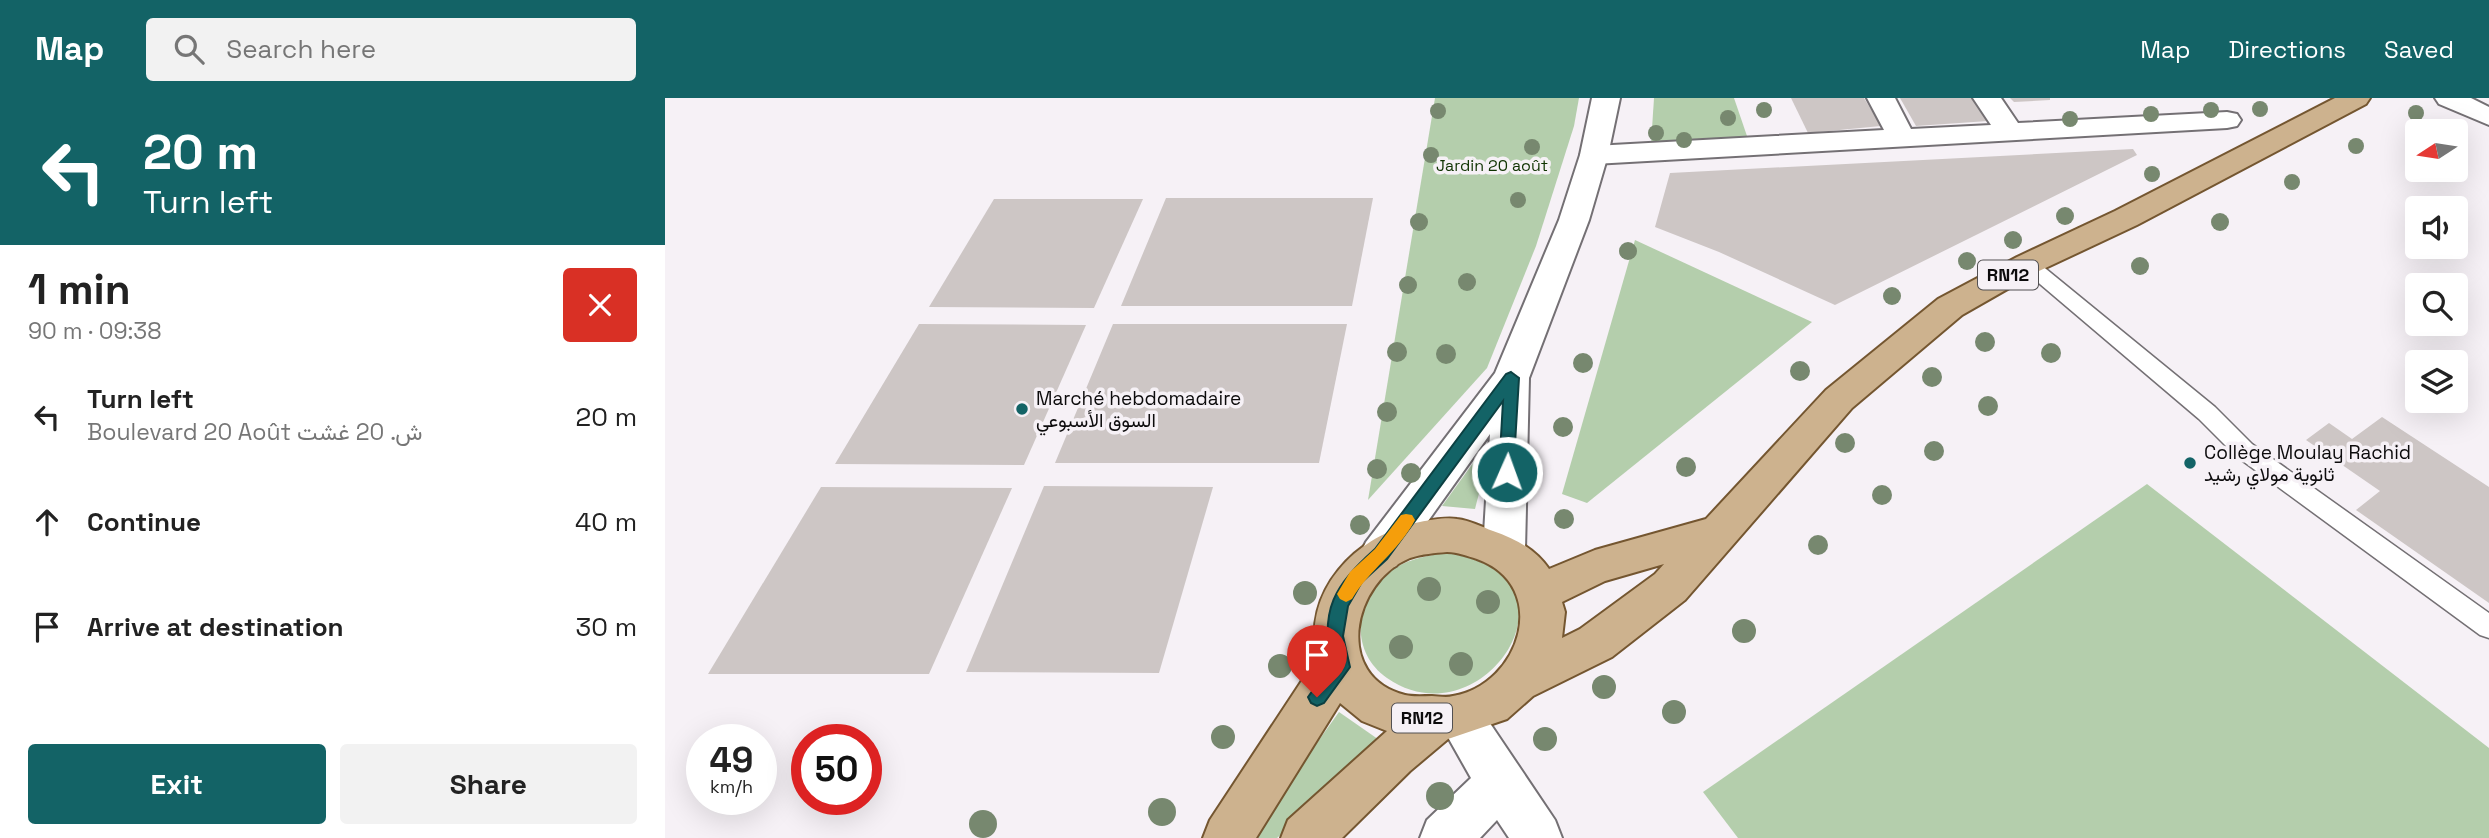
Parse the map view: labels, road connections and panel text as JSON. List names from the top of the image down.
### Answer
{
  "streets": {
    "main road": ["RN12"]
  },
  "parks": ["Jardin 20 août"],
  "places": ["Marché hebdomadaire السوق الأسبوعي", "Collège Moulay Rachid ثانوية مولاي رشيد"],
  "north": "left",
  "page": {
    "header": "Map",
    "search": "Search here",
    "nav": ["Map", "Directions", "Saved"],
    "turn": ["20 m", "Turn left"],
    "heading": ["1 min", "90 m · 09:38"],
    "list": [
      {
        "name": "Turn left",
        "note": "Boulevard 20 Août ش. 20 غشت",
        "value": "20 m"
      },
      {
        "name": "Continue",
        "value": "40 m"
      },
      {
        "name": "Arrive at destination",
        "value": "30 m"
      }
    ],
    "speed": "49 km/h",
    "limit": "50",
    "buttons": ["Exit", "Share"]
  }
}
